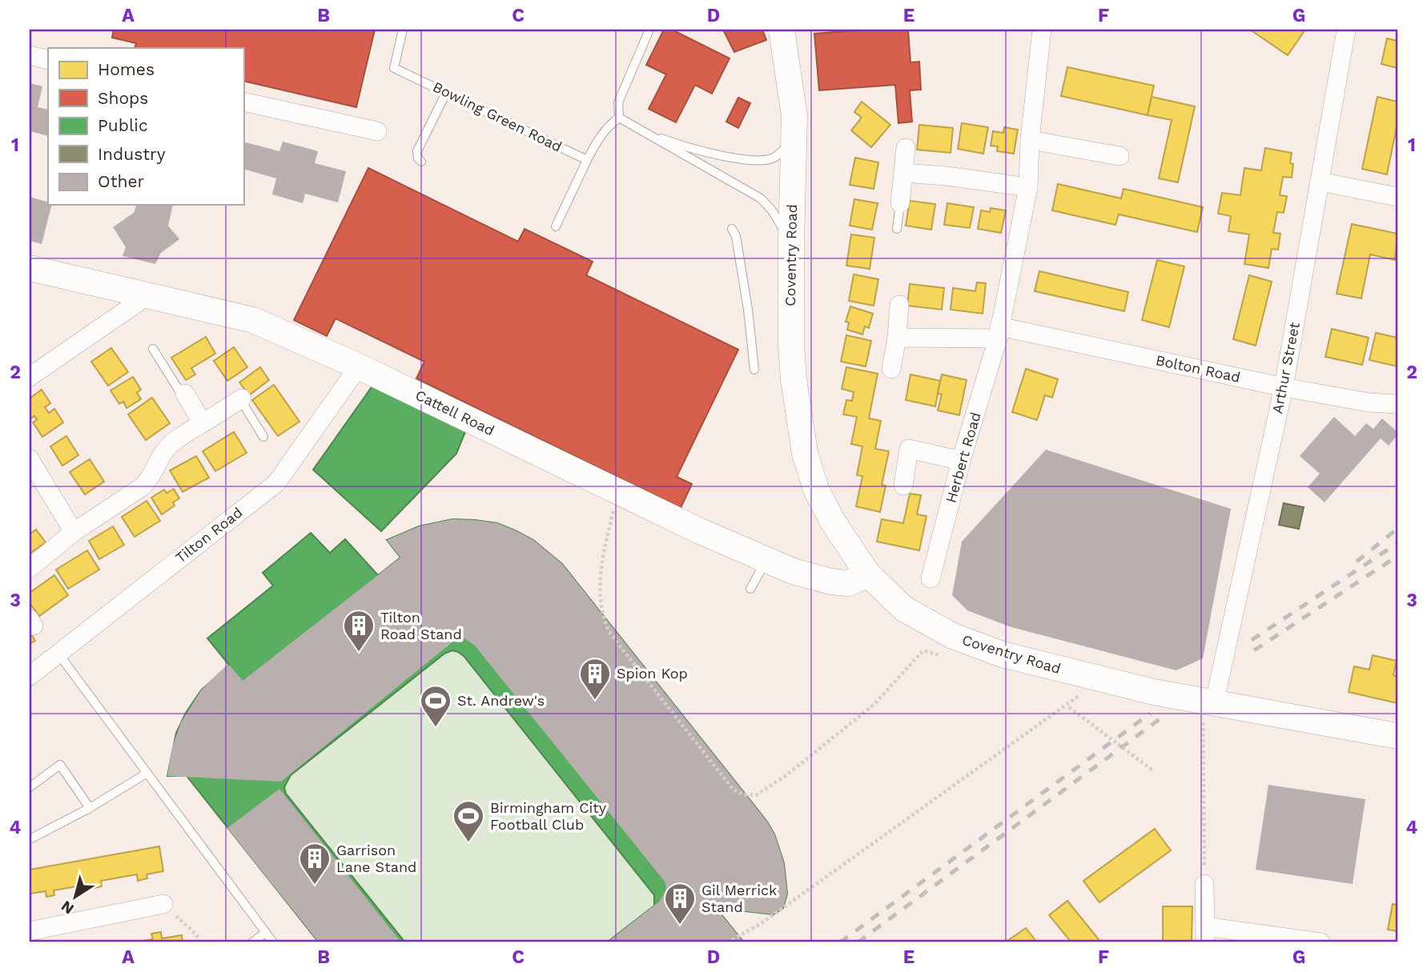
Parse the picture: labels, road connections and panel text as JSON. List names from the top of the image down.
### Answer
{
  "streets": {
    "main road": ["Coventry Road", "Cattell Road"],
    "street": [
      "Arthur Street",
      "Bolton Road",
      "Herbert Road",
      "Tilton Road"
    ],
    "lane": ["Bowling Green Road"]
  },
  "crossings": [
    ["Coventry Road", "Arthur Street"],
    ["Coventry Road", "Cattell Road"],
    ["Arthur Street", "Bolton Road"],
    ["Bolton Road", "Herbert Road"],
    ["Cattell Road", "Tilton Road"]
  ],
  "places": {
    "building": [
      "Tilton Road Stand",
      "Spion Kop",
      "Garrison Lane Stand",
      "Gil Merrick Stand"
    ],
    "sports": ["St. Andrew's", "Birmingham City Football Club"]
  },
  "legend": [
    "Homes",
    "Shops",
    "Public",
    "Industry",
    "Other"
  ],
  "north": "bottom left",
  "grid": {
    "columns": [
      "A",
      "B",
      "C",
      "D",
      "E",
      "F",
      "G"
    ],
    "rows": [
      "1",
      "2",
      "3",
      "4"
    ]
  }
}
